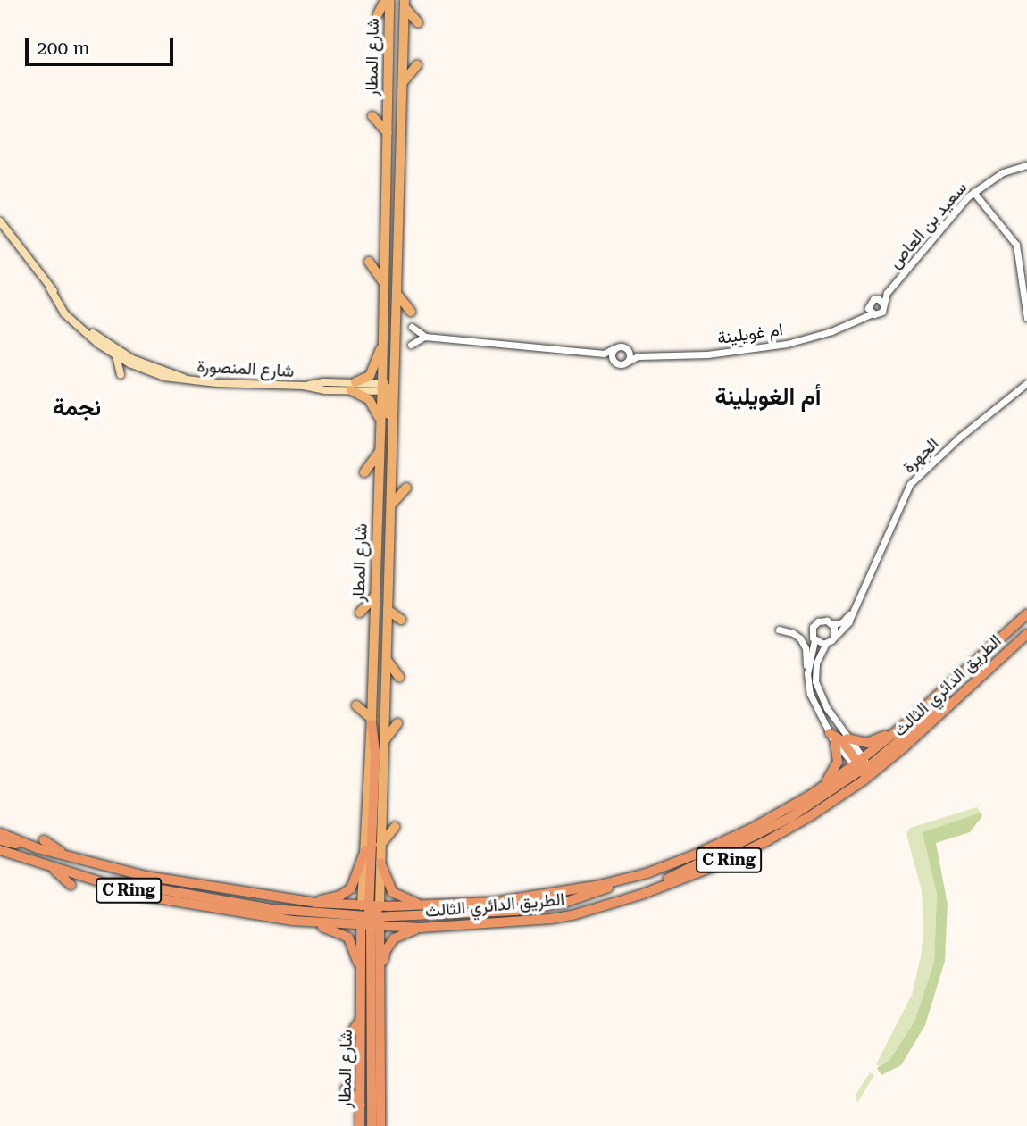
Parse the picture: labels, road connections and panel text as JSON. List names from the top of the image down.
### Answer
{
  "streets": {
    "highway": ["شارع المطار", "الطريق الدائري الثالث", "C Ring"],
    "main road": ["شارع المنصورة"],
    "street": ["سعيد بن العاص", "ام غويلينة", "الجهرة"]
  },
  "crossings": [
    ["شارع المطار", "شارع المنصورة"],
    ["شارع المطار", "الطريق الدائري الثالث"],
    ["سعيد بن العاص", "ام غويلينة"]
  ],
  "districts": ["أم الغويلينة", "نجمة"],
  "scale_bar": "200 m"
}
